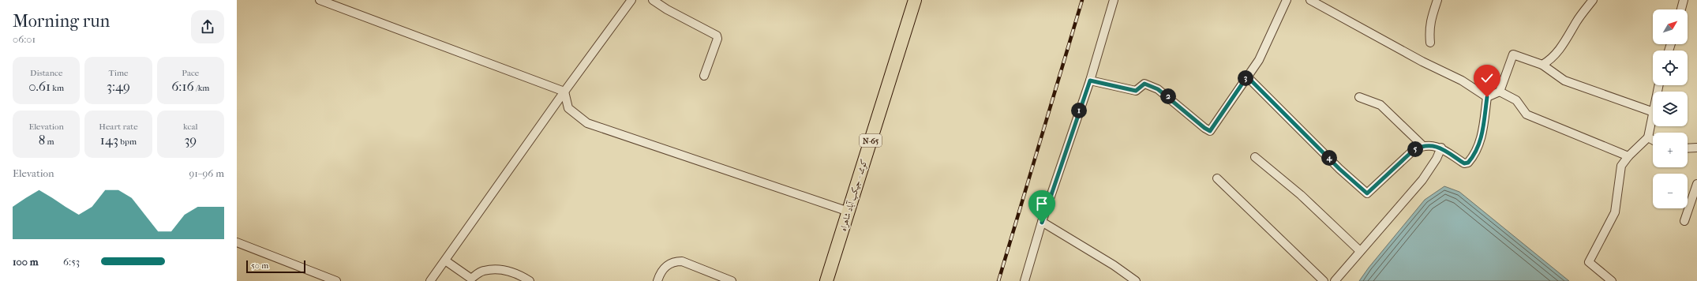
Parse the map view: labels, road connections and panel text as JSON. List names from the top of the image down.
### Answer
{
  "streets": {
    "highway": ["N-65", "کوئٹہ - جیکب آباد شاہراہ"]
  },
  "scale_bar": "50 m",
  "north": "top right",
  "page": {
    "heading": ["Morning run", "06:01"],
    "map_buttons": ["+", "−"],
    "stats": [
      ["Distance", "0.61 km"],
      ["Time", "3:49"],
      ["Pace", "6:16 /km"],
      ["Elevation", "8 m"],
      ["Heart rate", "143 bpm"],
      ["kcal", "39"]
    ],
    "pins": [
      "3",
      "2",
      "1",
      "5",
      "4"
    ],
    "chart": ["Elevation", "91–96 m"],
    "list": [
      {
        "name": "100 m",
        "note": "6:53"
      }
    ],
    "scale": "50 m"
  }
}
